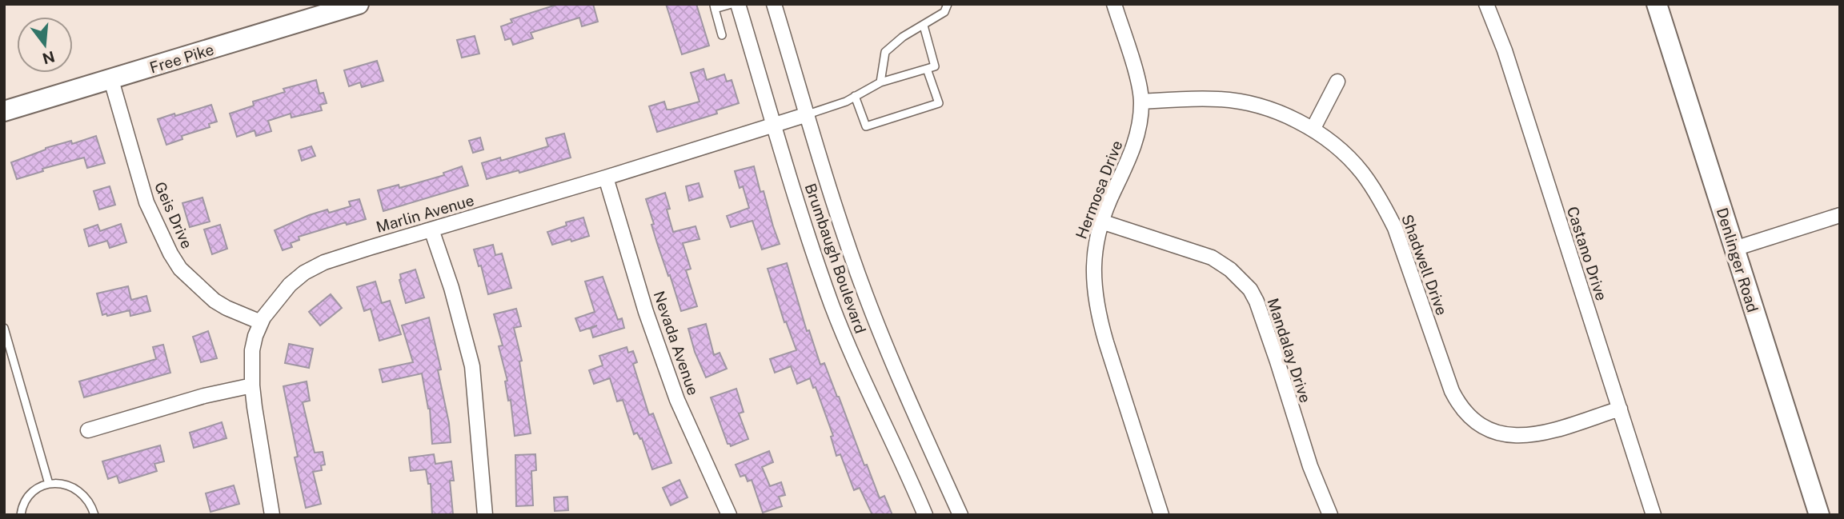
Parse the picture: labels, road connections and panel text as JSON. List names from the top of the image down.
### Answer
{
  "streets": {
    "street": [
      "Free Pike",
      "Hermosa Drive",
      "Marlin Avenue",
      "Geis Drive",
      "Castano Drive",
      "Brumbaugh Boulevard",
      "Denlinger Road",
      "Shadwell Drive",
      "Nevada Avenue",
      "Mandalay Drive"
    ]
  },
  "crossings": [
    ["Free Pike", "Geis Drive"],
    ["Hermosa Drive", "Shadwell Drive"],
    ["Hermosa Drive", "Mandalay Drive"],
    ["Marlin Avenue", "Geis Drive"],
    ["Marlin Avenue", "Brumbaugh Boulevard"],
    ["Marlin Avenue", "Nevada Avenue"],
    ["Castano Drive", "Shadwell Drive"]
  ],
  "north": "bottom"
}
